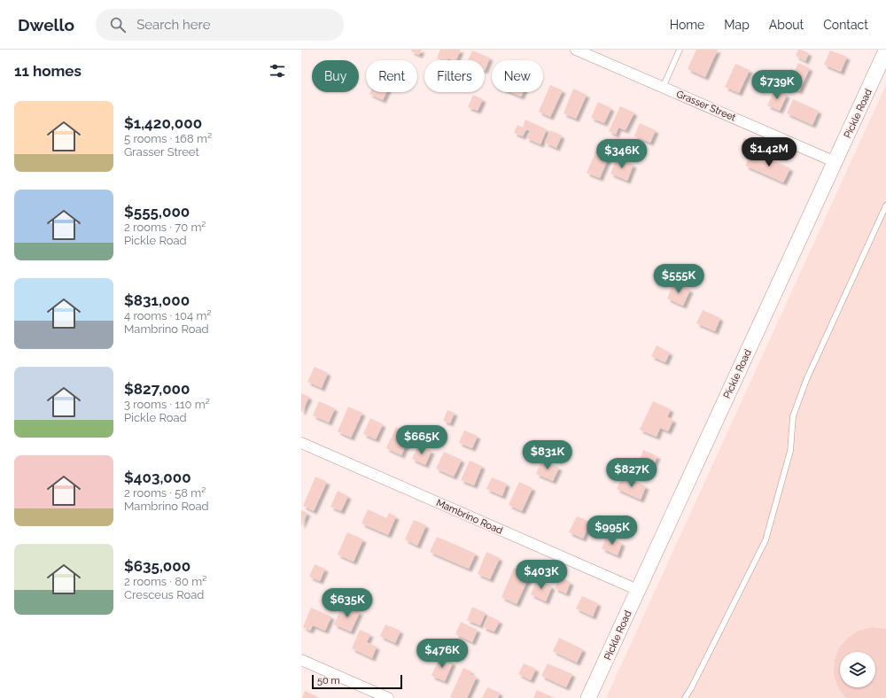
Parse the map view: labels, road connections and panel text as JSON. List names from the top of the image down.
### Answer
{
  "streets": {
    "street": ["Grasser Street", "Pickle Road", "Mambrino Road"]
  },
  "crossings": [
    ["Grasser Street", "Pickle Road"],
    ["Pickle Road", "Mambrino Road"]
  ],
  "scale_bar": "50 m",
  "page": {
    "header": "Dwello",
    "search": "Search here",
    "nav": [
      "Home",
      "Map",
      "About",
      "Contact"
    ],
    "heading": "11 homes",
    "chip": [
      "Buy",
      "Rent",
      "Filters",
      "New"
    ],
    "price": [
      "$739K",
      "$1.42M",
      "$346K",
      "$555K",
      "$665K",
      "$831K",
      "$827K",
      "$995K",
      "$403K",
      "$635K",
      "$476K"
    ],
    "list": [
      {
        "name": "$1,420,000",
        "note": "5 rooms · 168 m² · Grasser Street"
      },
      {
        "name": "$555,000",
        "note": "2 rooms · 70 m² · Pickle Road"
      },
      {
        "name": "$831,000",
        "note": "4 rooms · 104 m² · Mambrino Road"
      },
      {
        "name": "$827,000",
        "note": "3 rooms · 110 m² · Pickle Road"
      },
      {
        "name": "$403,000",
        "note": "2 rooms · 58 m² · Mambrino Road"
      },
      {
        "name": "$635,000",
        "note": "2 rooms · 80 m² · Cresceus Road"
      }
    ],
    "scale": "50 m"
  }
}
